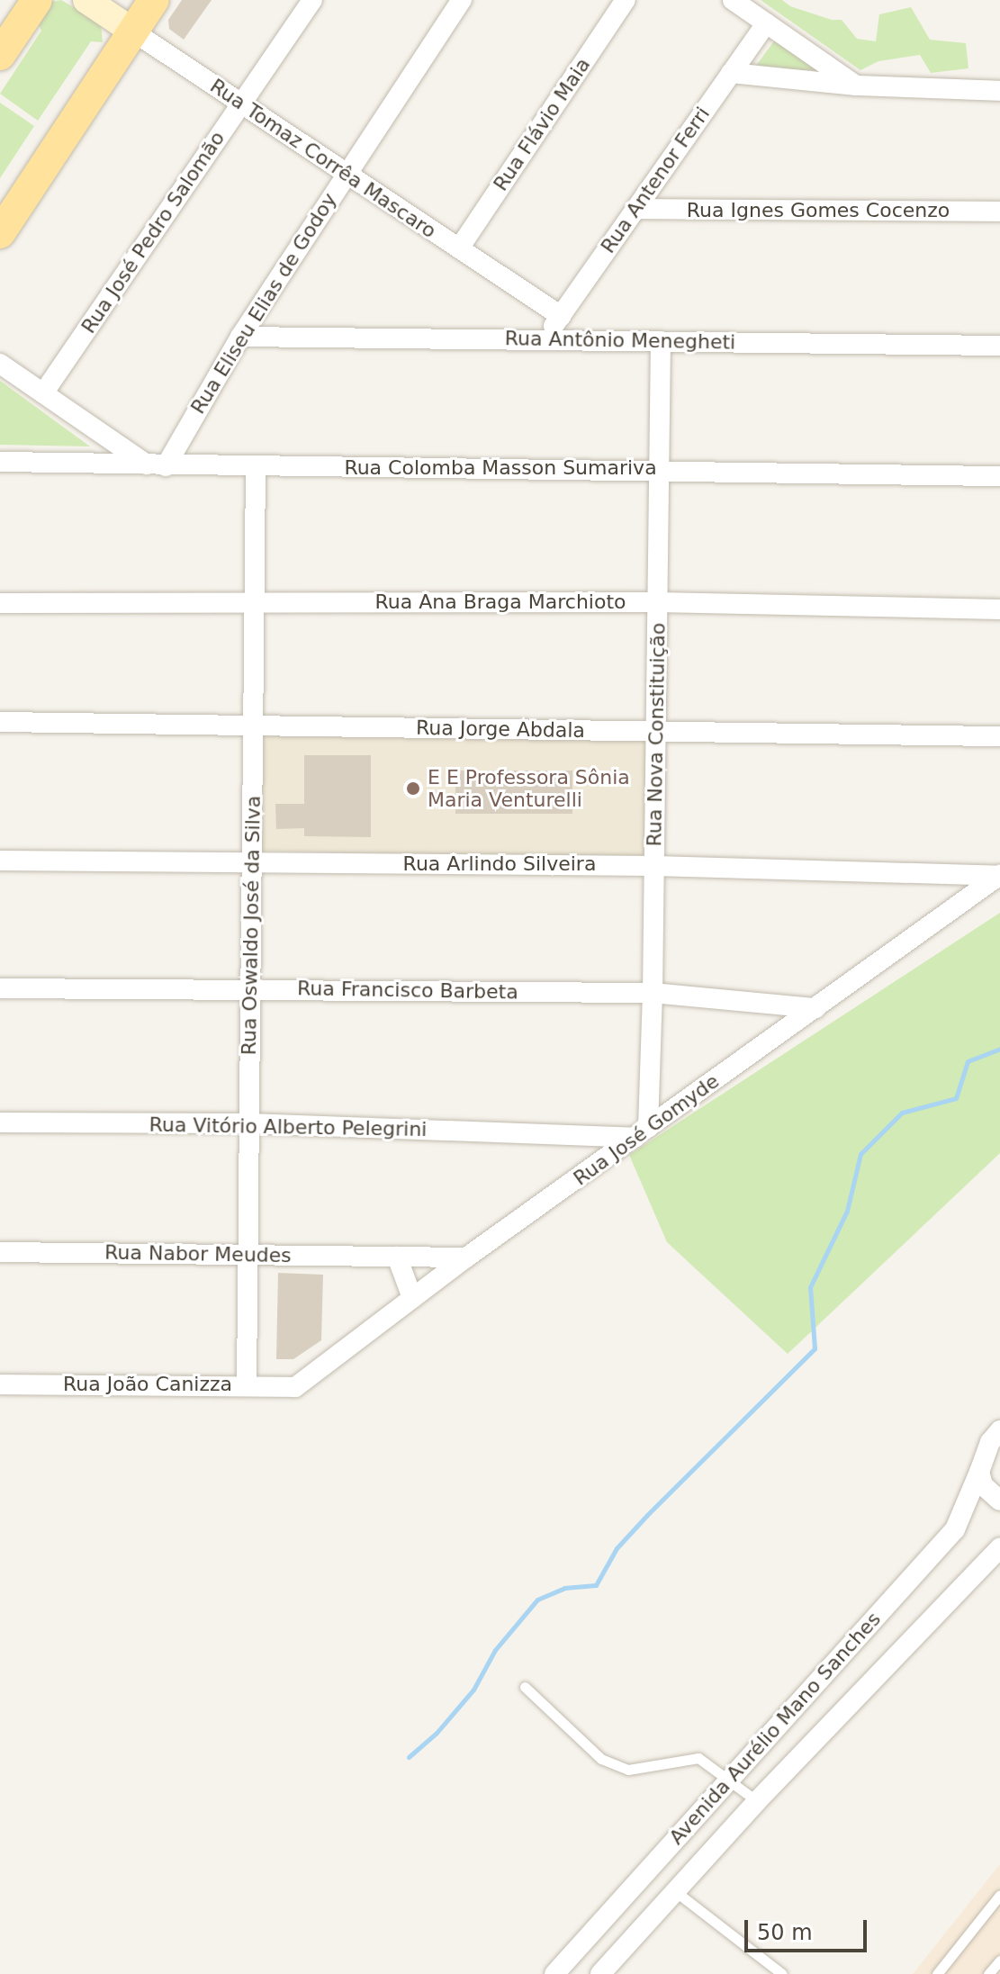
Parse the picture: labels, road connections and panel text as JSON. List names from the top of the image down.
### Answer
{
  "streets": {
    "main road": ["Rua Tomaz Corrêa Mascaro"],
    "street": [
      "Rua Flávio Maia",
      "Rua Antenor Ferri",
      "Rua Ignes Gomes Cocenzo",
      "Rua José Pedro Salomão",
      "Rua Eliseu Elias de Godoy",
      "Rua Antônio Menegheti",
      "Rua Colomba Masson Sumariva",
      "Rua Ana Braga Marchioto",
      "Rua Jorge Abdala",
      "Rua Nova Constituição",
      "Rua Arlindo Silveira",
      "Rua Oswaldo José da Silva",
      "Rua Francisco Barbeta",
      "Rua Vitório Alberto Pelegrini",
      "Rua José Gomyde",
      "Rua Nabor Meudes",
      "Rua João Canizza",
      "Avenida Aurélio Mano Sanches"
    ]
  },
  "crossings": [
    ["Rua Flávio Maia", "Rua Tomaz Corrêa Mascaro"],
    ["Rua Tomaz Corrêa Mascaro", "Rua Antenor Ferri"],
    ["Rua Tomaz Corrêa Mascaro", "Rua José Pedro Salomão"],
    ["Rua Tomaz Corrêa Mascaro", "Rua Eliseu Elias de Godoy"],
    ["Rua Antenor Ferri", "Rua Ignes Gomes Cocenzo"],
    ["Rua Antenor Ferri", "Rua Antônio Menegheti"],
    ["Rua Eliseu Elias de Godoy", "Rua Antônio Menegheti"],
    ["Rua Eliseu Elias de Godoy", "Rua Colomba Masson Sumariva"],
    ["Rua Antônio Menegheti", "Rua Nova Constituição"],
    ["Rua Colomba Masson Sumariva", "Rua Nova Constituição"],
    ["Rua Colomba Masson Sumariva", "Rua Oswaldo José da Silva"],
    ["Rua Ana Braga Marchioto", "Rua Nova Constituição"],
    ["Rua Ana Braga Marchioto", "Rua Oswaldo José da Silva"],
    ["Rua Jorge Abdala", "Rua Nova Constituição"],
    ["Rua Jorge Abdala", "Rua Oswaldo José da Silva"],
    ["Rua Nova Constituição", "Rua Arlindo Silveira"],
    ["Rua Nova Constituição", "Rua Francisco Barbeta"],
    ["Rua Nova Constituição", "Rua Vitório Alberto Pelegrini"],
    ["Rua Nova Constituição", "Rua José Gomyde"],
    ["Rua Arlindo Silveira", "Rua Oswaldo José da Silva"],
    ["Rua Arlindo Silveira", "Rua José Gomyde"],
    ["Rua Oswaldo José da Silva", "Rua Francisco Barbeta"],
    ["Rua Oswaldo José da Silva", "Rua Vitório Alberto Pelegrini"],
    ["Rua Oswaldo José da Silva", "Rua Nabor Meudes"],
    ["Rua Oswaldo José da Silva", "Rua João Canizza"],
    ["Rua Francisco Barbeta", "Rua José Gomyde"],
    ["Rua Vitório Alberto Pelegrini", "Rua José Gomyde"],
    ["Rua José Gomyde", "Rua Nabor Meudes"],
    ["Rua José Gomyde", "Rua João Canizza"]
  ],
  "places": ["E E Professora Sônia Maria Venturelli"],
  "scale_bar": "50 m"
}
